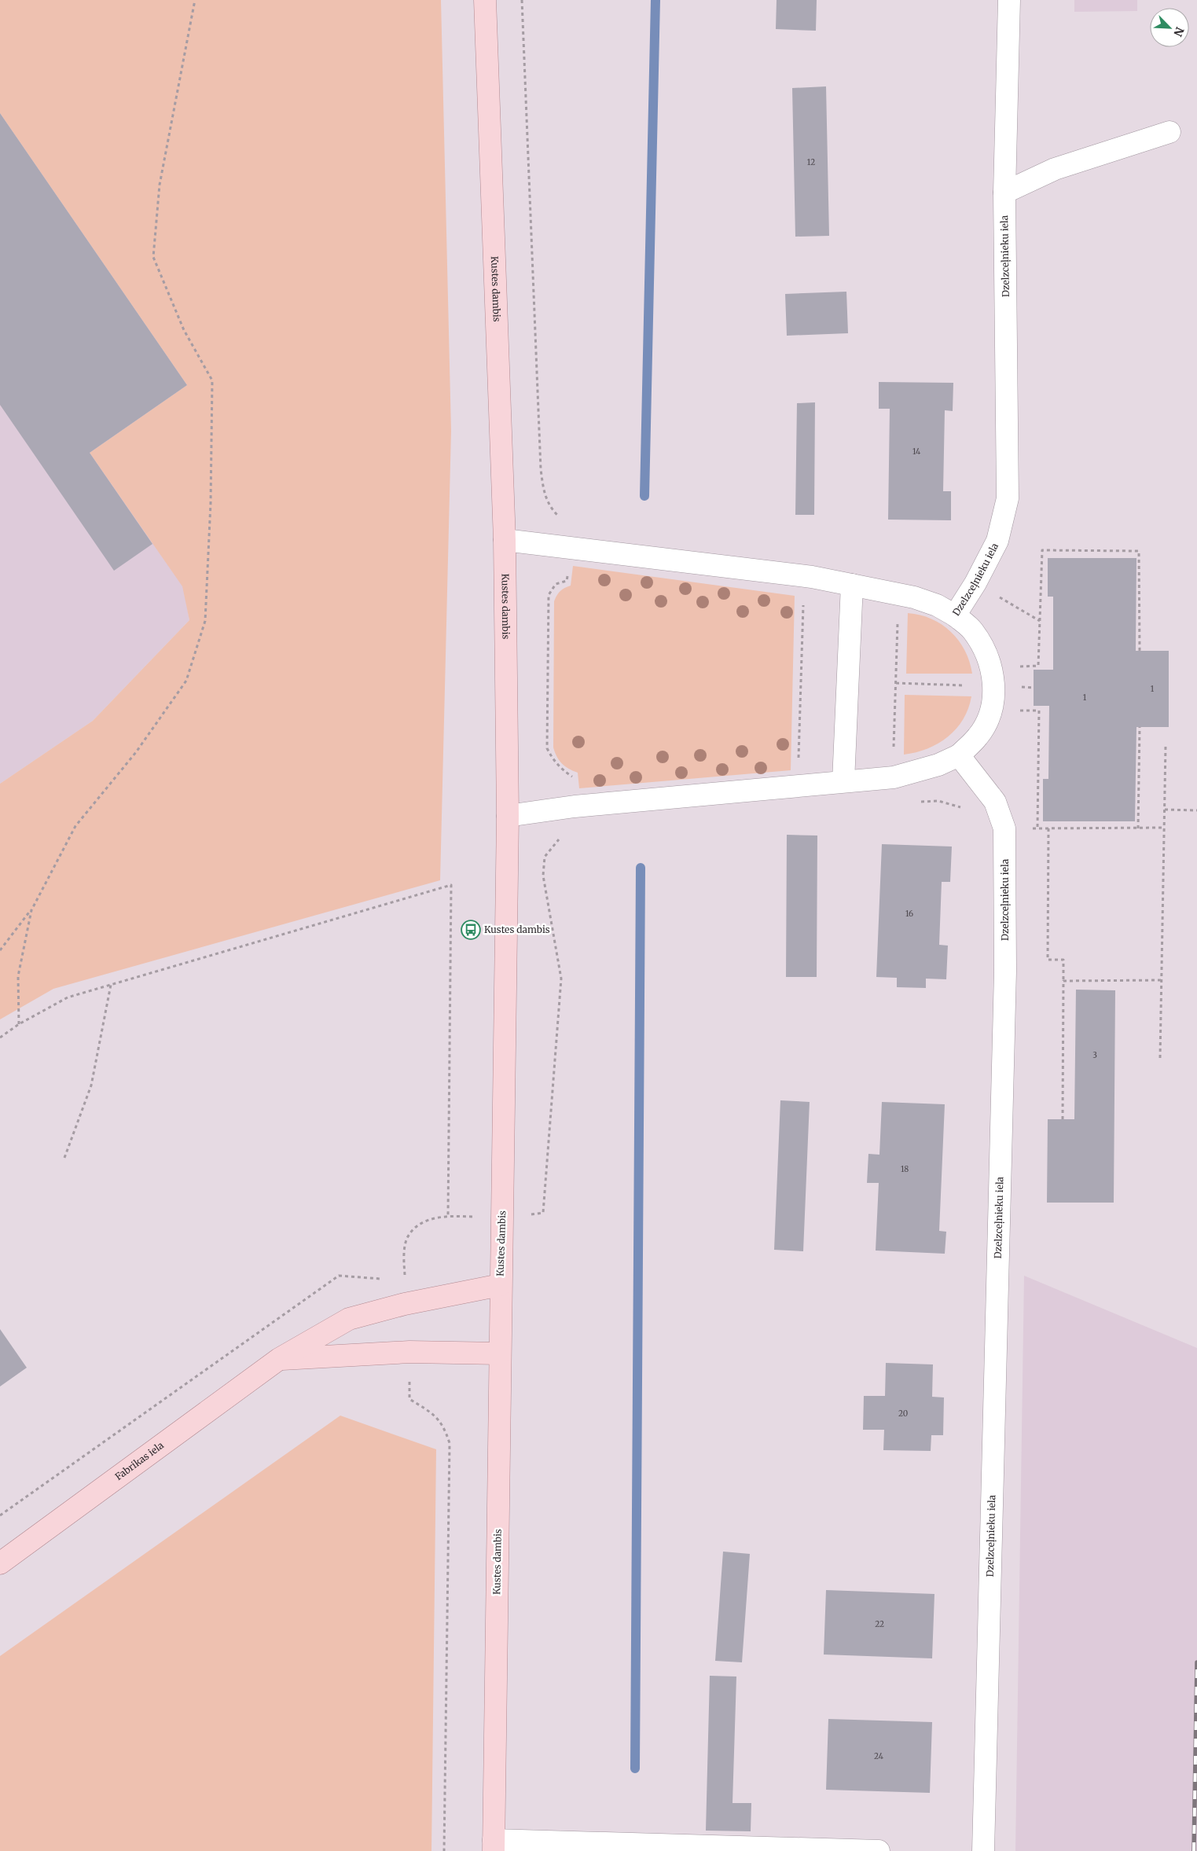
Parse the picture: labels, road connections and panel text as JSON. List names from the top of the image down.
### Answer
{
  "streets": {
    "main road": ["Kustes dambis", "Fabrikas iela"],
    "street": ["Dzelzceļnieku iela"]
  },
  "crossings": [
    ["Kustes dambis", "Fabrikas iela"]
  ],
  "places": {
    "bus stop": ["Kustes dambis"]
  },
  "house_numbers": [
    "12",
    "14",
    "1",
    "1",
    "16",
    "3",
    "18",
    "20",
    "22",
    "24"
  ],
  "north": "bottom right"
}
